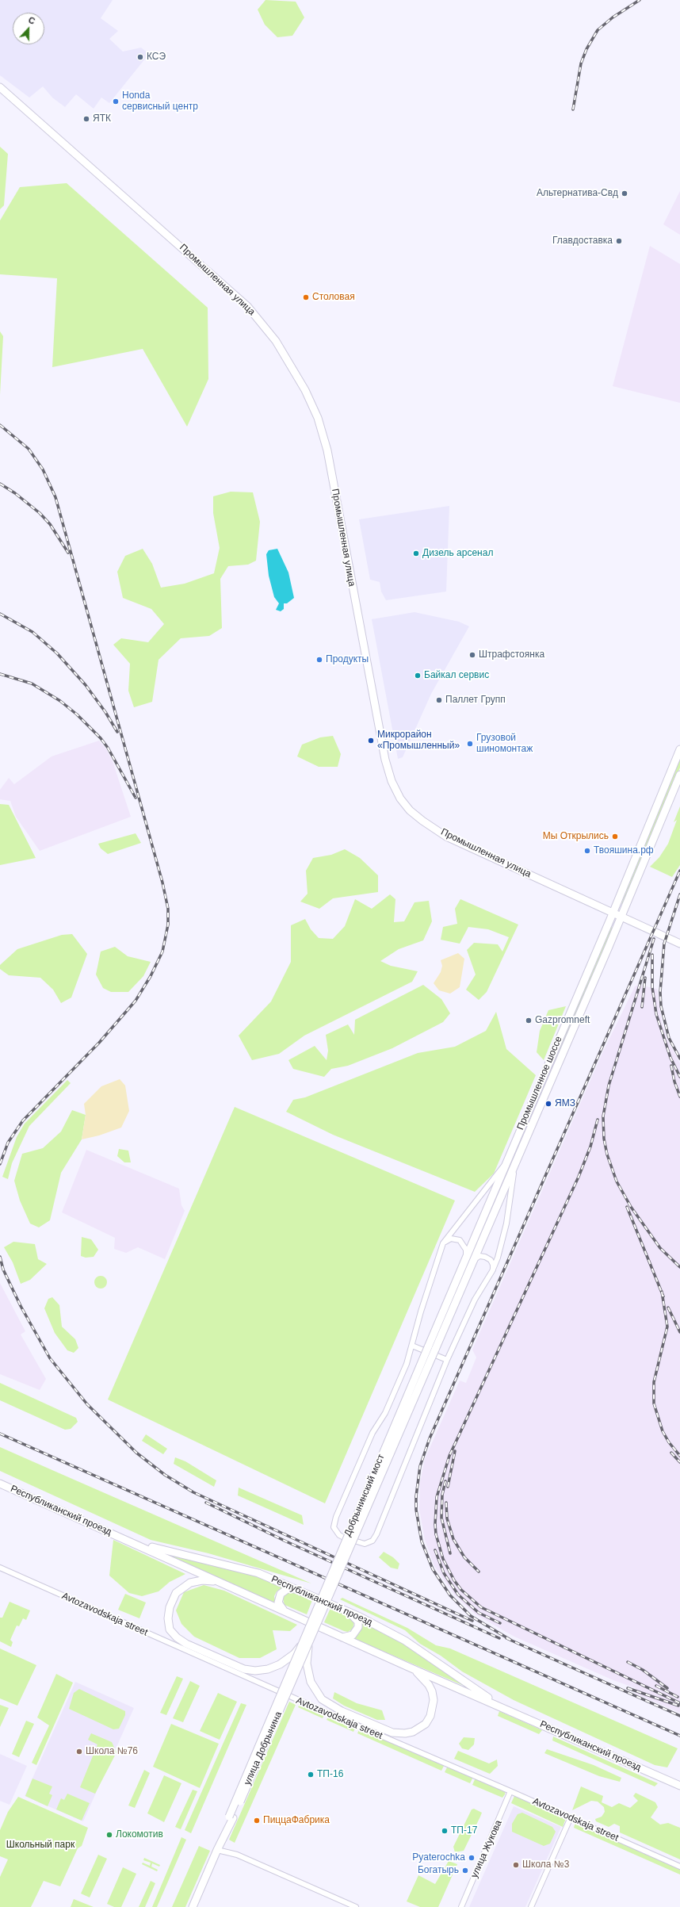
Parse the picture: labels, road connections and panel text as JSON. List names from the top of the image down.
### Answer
{
  "streets": {
    "main road": [
      "Промышленная улица",
      "Промышленное шоссе",
      "Добрынинский мост",
      "Республиканский проезд",
      "улица Добрынина"
    ],
    "street": ["Avtozavodskaja street", "улица Жукова"]
  },
  "crossings": [
    ["Промышленная улица", "Промышленное шоссе"],
    ["Промышленное шоссе", "Добрынинский мост"],
    ["Добрынинский мост", "улица Добрынина"],
    ["Avtozavodskaja street", "улица Жукова"]
  ],
  "parks": ["Школьный парк"],
  "places": [
    "КСЭ",
    "Honda сервисный центр",
    "ЯТК",
    "Альтернатива-Свд",
    "Главдоставка",
    "Столовая",
    "Дизель арсенал",
    "Штрафстоянка",
    "Продукты",
    "Байкал сервис",
    "Паллет Групп",
    "Микрорайон «Промышленный»",
    "Грузовой шиномонтаж",
    "Мы Открылись",
    "Твояшина.рф",
    "Gazpromneft",
    "ЯМЗ",
    "Школа №76",
    "ТП-16",
    "ПиццаФабрика",
    "ТП-17",
    "Локомотив",
    "Pyaterochka",
    "Школа №3",
    "Богатырь"
  ],
  "north": "top"
}
